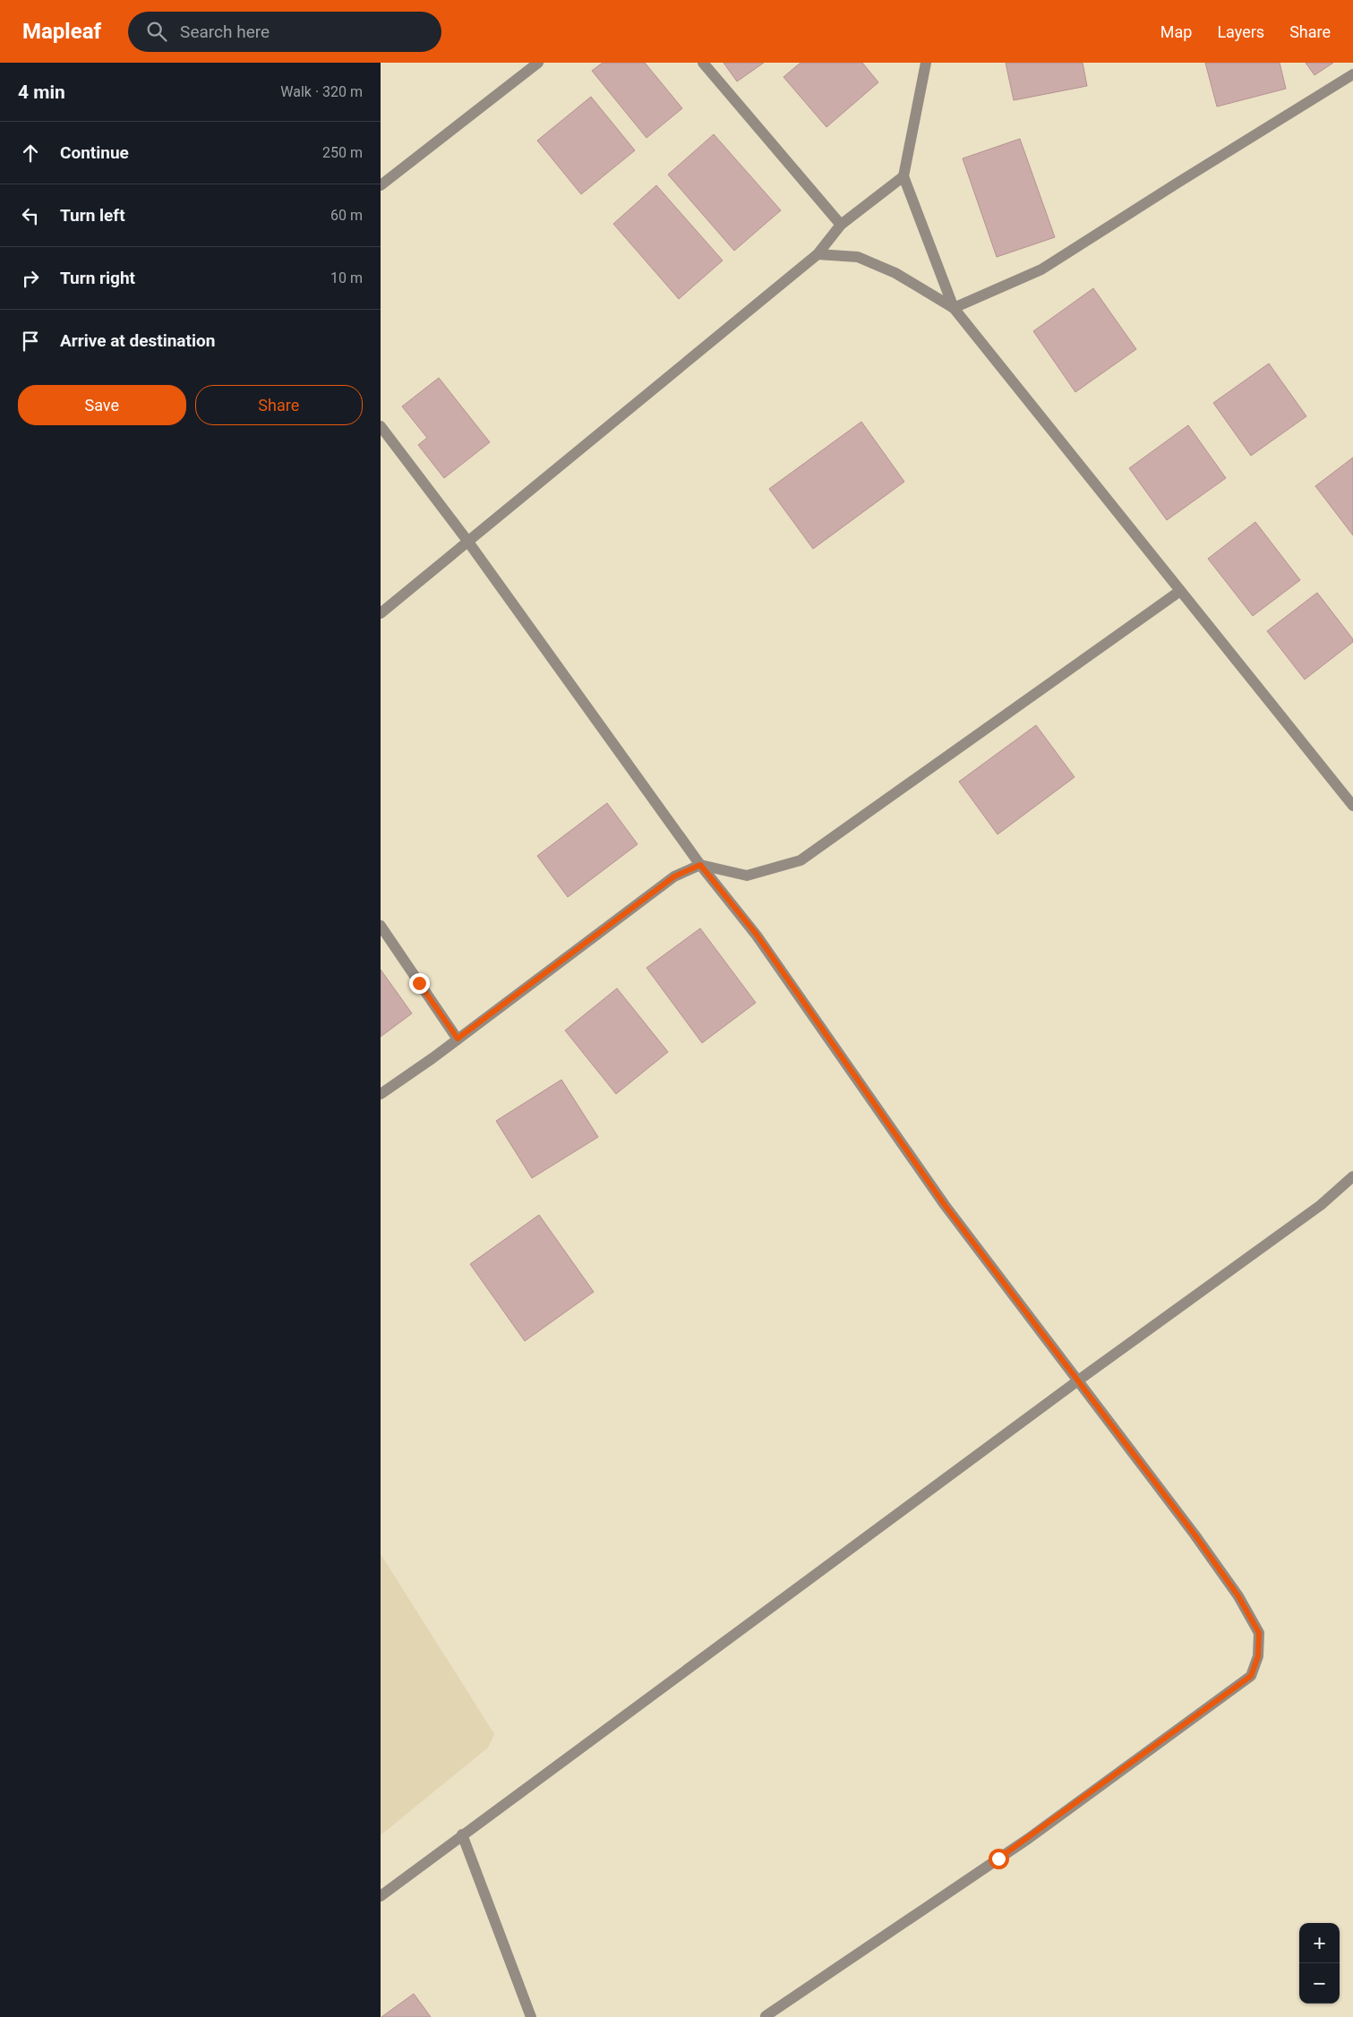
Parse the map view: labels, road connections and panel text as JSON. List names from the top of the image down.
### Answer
{
  "page": {
    "header": "Mapleaf",
    "search": "Search here",
    "nav": ["Map", "Layers", "Share"],
    "heading": ["4 min", "Walk · 320 m"],
    "list": [
      ["Continue", "250 m"],
      ["Turn left", "60 m"],
      ["Turn right", "10 m"],
      "Arrive at destination"
    ],
    "buttons": ["Save", "Share"],
    "map_buttons": ["+", "−"]
  }
}
